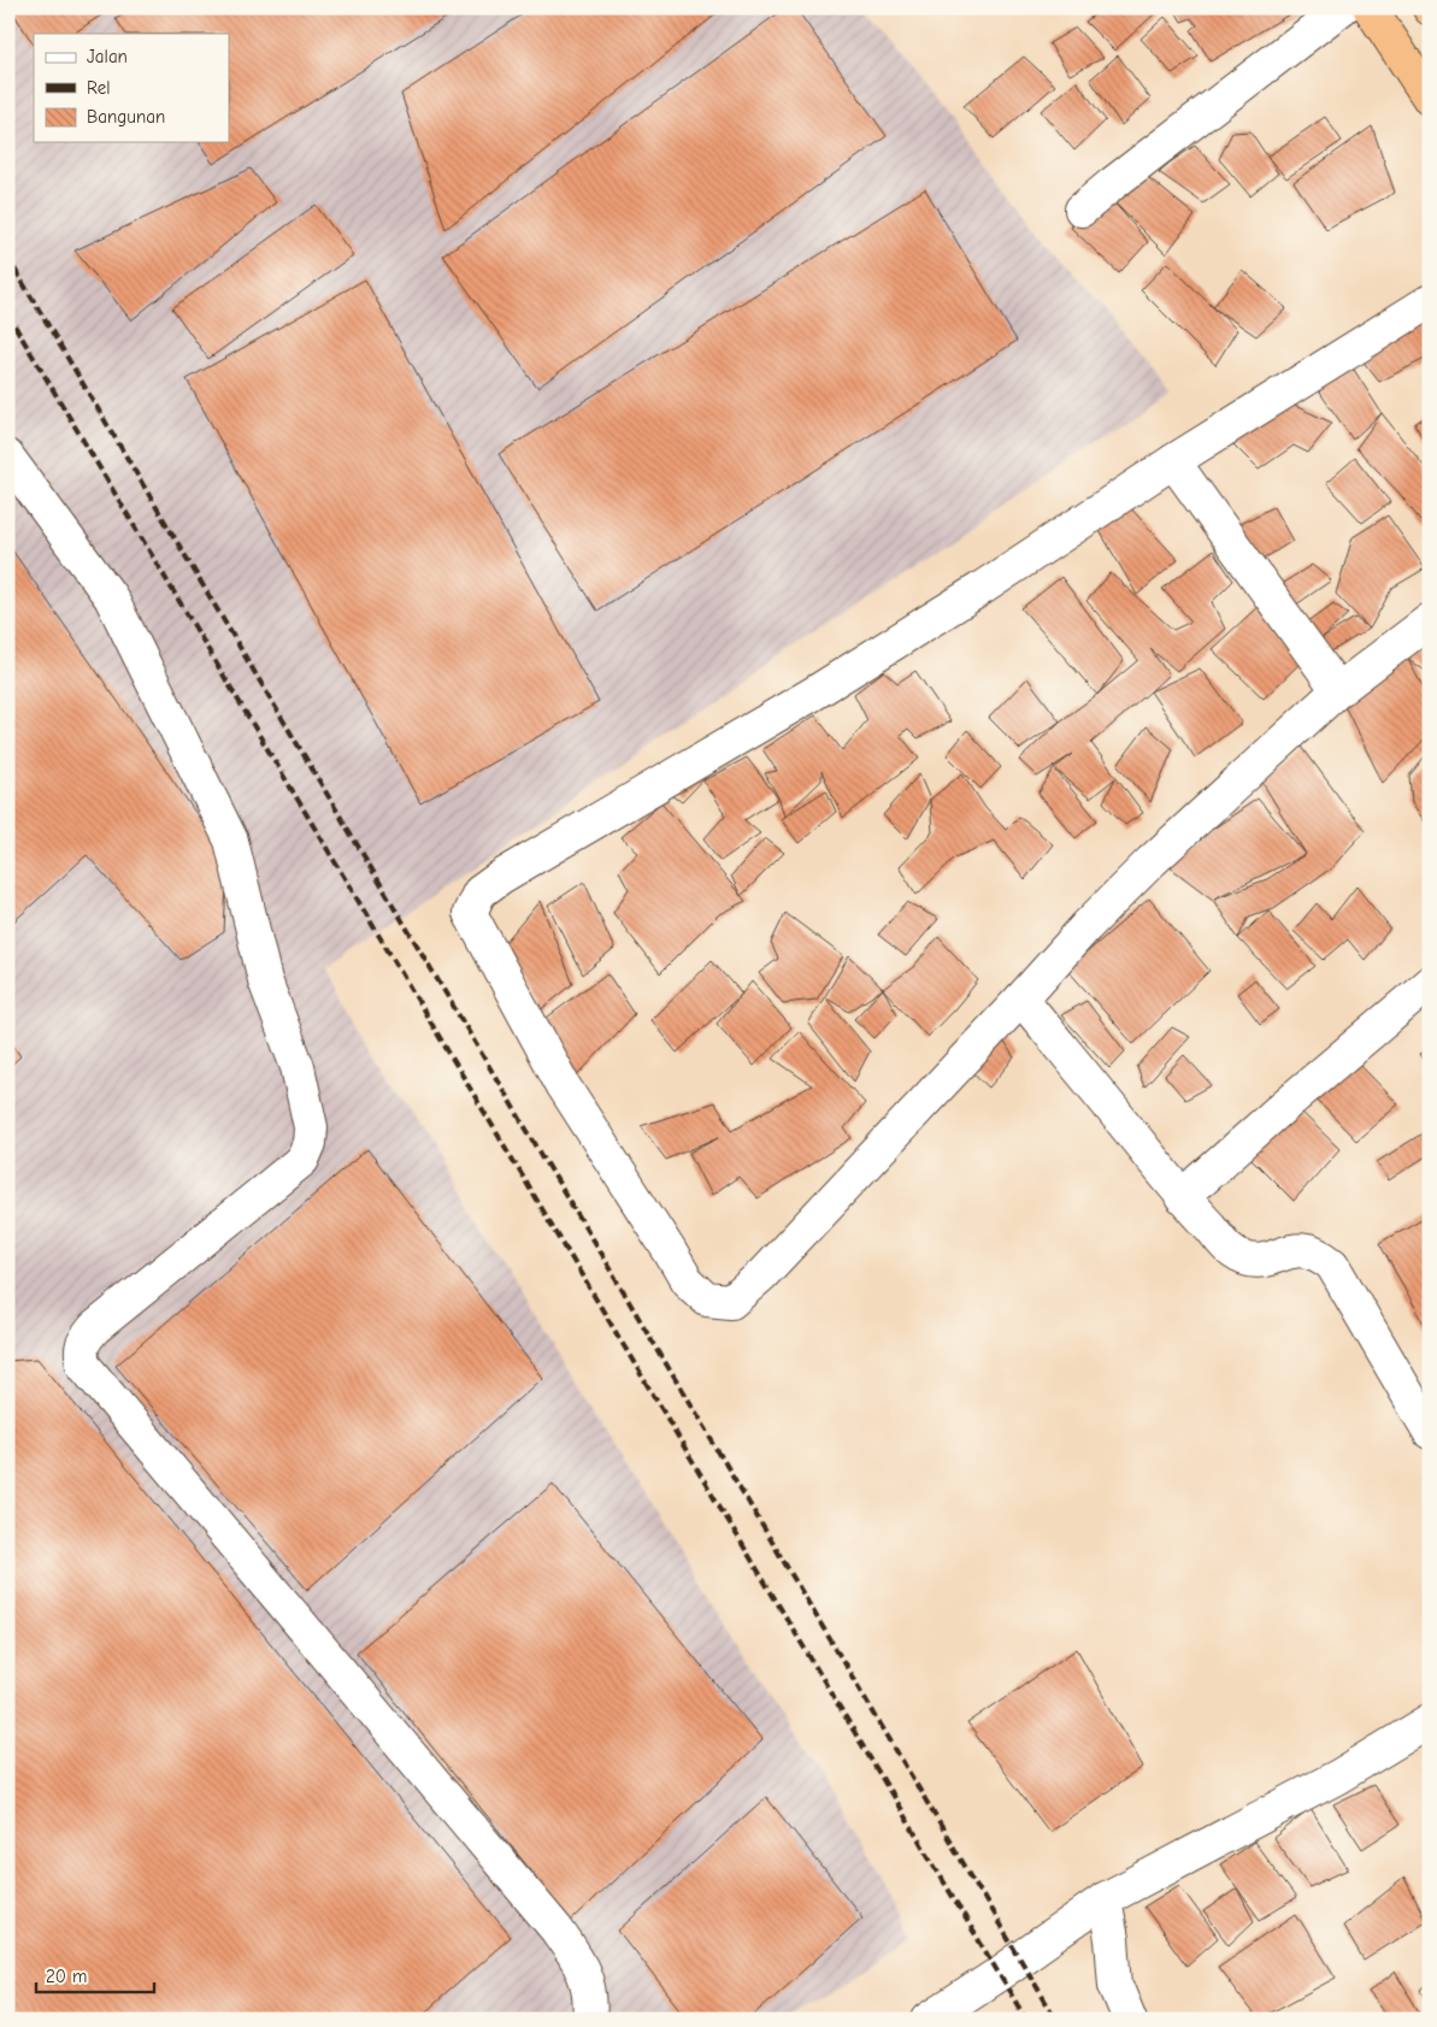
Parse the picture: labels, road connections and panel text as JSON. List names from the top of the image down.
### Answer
{
  "legend": ["Jalan", "Rel", "Bangunan"],
  "scale_bar": "20 m"
}
